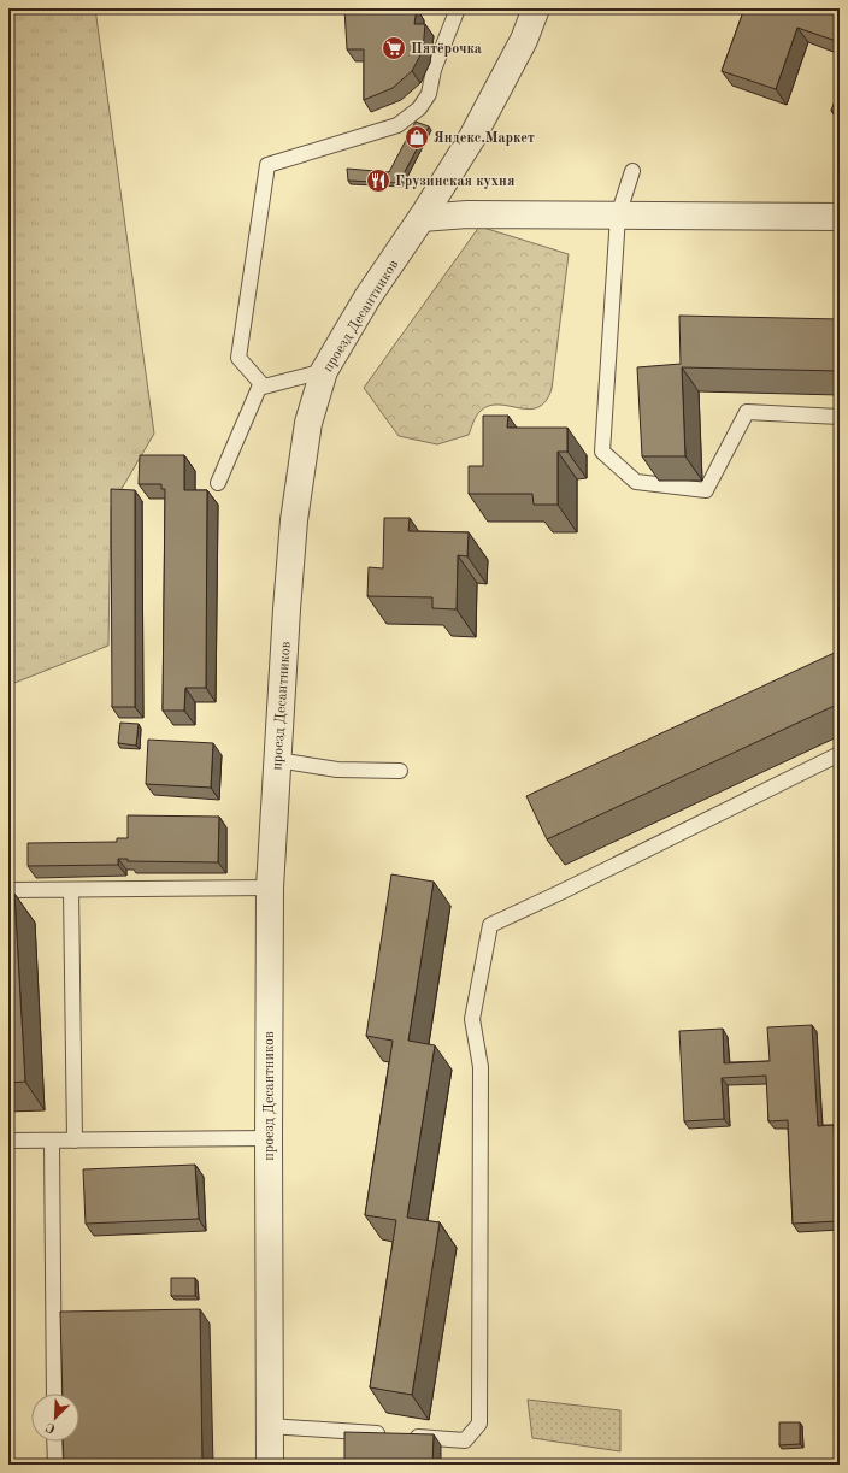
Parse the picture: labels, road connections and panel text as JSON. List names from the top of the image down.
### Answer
{
  "streets": {
    "street": ["проезд Десантников"]
  },
  "places": {
    "supermarket": ["Пятёрочка"],
    "shop": ["Яндекс.Маркет"],
    "restaurant": ["Грузинская кухня"]
  },
  "north": "bottom left"
}
